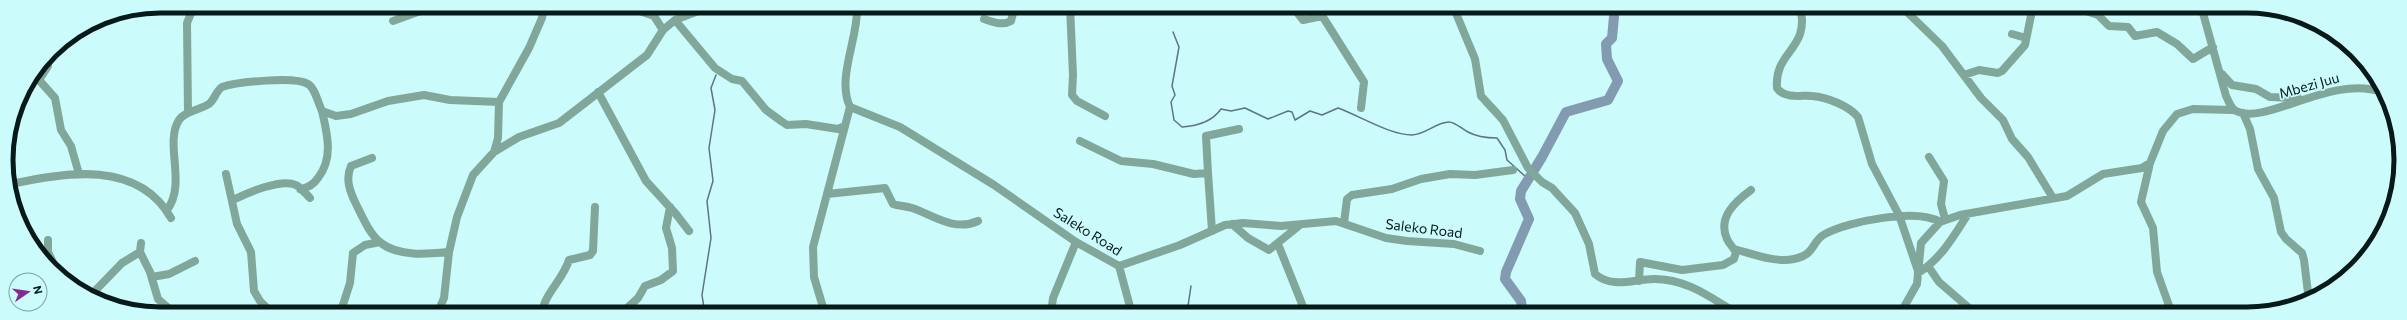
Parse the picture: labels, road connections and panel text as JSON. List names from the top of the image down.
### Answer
{
  "streets": {
    "street": ["Mbezi Juu", "Saleko Road"]
  },
  "north": "right"
}
